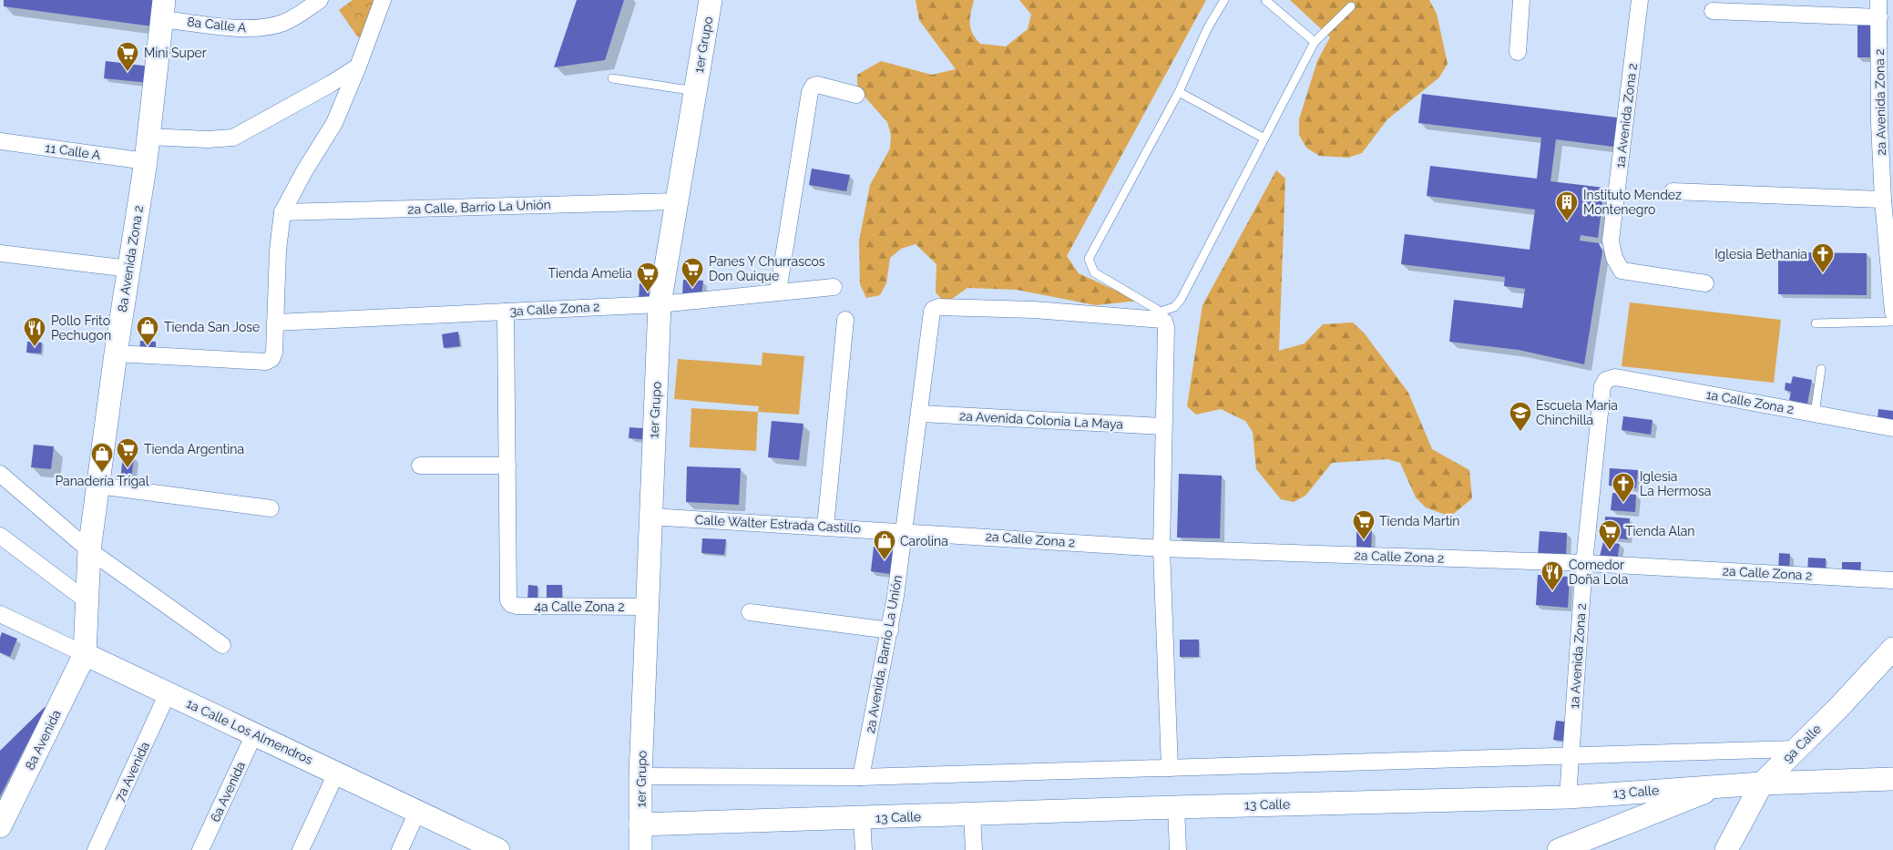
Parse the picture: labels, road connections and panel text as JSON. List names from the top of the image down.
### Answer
{
  "streets": {
    "street": [
      "8a Calle A",
      "1er Grupo",
      "2a Avenida Zona 2",
      "1a Avenida Zona 2",
      "11 Calle A",
      "2a Calle, Barrio La Unión",
      "8a Avenida Zona 2",
      "3a Calle Zona 2",
      "1a Calle Zona 2",
      "2a Avenida Colonia La Maya",
      "Calle Walter Estrada Castillo",
      "2a Calle Zona 2",
      "4a Calle Zona 2",
      "2a Avenida, Barrio La Unión",
      "1a Calle Los Almendros",
      "8a Avenida",
      "9a Calle",
      "7a Avenida",
      "6a Avenida",
      "13 Calle"
    ]
  },
  "crossings": [
    ["8a Calle A", "8a Avenida Zona 2"],
    ["1er Grupo", "2a Calle, Barrio La Unión"],
    ["1er Grupo", "3a Calle Zona 2"],
    ["1er Grupo", "Calle Walter Estrada Castillo"],
    ["1er Grupo", "4a Calle Zona 2"],
    ["1er Grupo", "13 Calle"],
    ["1a Avenida Zona 2", "1a Calle Zona 2"],
    ["1a Avenida Zona 2", "2a Calle Zona 2"],
    ["1a Avenida Zona 2", "13 Calle"],
    ["11 Calle A", "8a Avenida Zona 2"],
    ["8a Avenida Zona 2", "1a Calle Los Almendros"],
    ["8a Avenida Zona 2", "8a Avenida"],
    ["2a Avenida Colonia La Maya", "2a Avenida, Barrio La Unión"],
    ["Calle Walter Estrada Castillo", "2a Calle Zona 2"],
    ["Calle Walter Estrada Castillo", "2a Avenida, Barrio La Unión"],
    ["2a Calle Zona 2", "2a Avenida, Barrio La Unión"],
    ["1a Calle Los Almendros", "8a Avenida"],
    ["1a Calle Los Almendros", "7a Avenida"],
    ["1a Calle Los Almendros", "6a Avenida"],
    ["9a Calle", "13 Calle"]
  ],
  "places": {
    "supermarket": [
      "Mini Super",
      "Panes Y Churrascos Don Quique",
      "Tienda Amelia",
      "Tienda Argentina",
      "Tienda Martin",
      "Tienda Alan"
    ],
    "building": ["Instituto Mendez Montenegro"],
    "church": ["Iglesia Bethania", "Iglesia La Hermosa"],
    "shop": ["Tienda San Jose", "Panadería Trigal", "Carolina"],
    "restaurant": ["Pollo Frito Pechugon", "Comedor Doña Lola"],
    "school or university": ["Escuela Maria Chinchilla"]
  }
}
